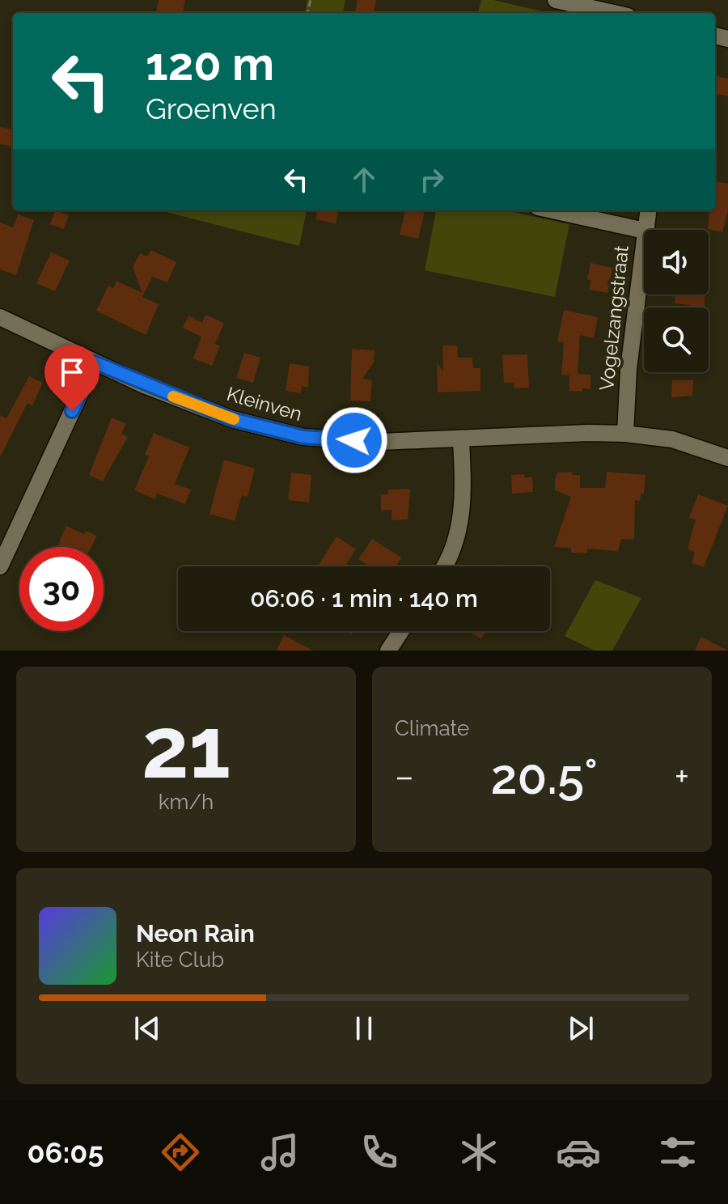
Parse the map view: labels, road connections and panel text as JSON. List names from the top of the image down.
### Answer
{
  "streets": {
    "street": ["Vogelzangstraat", "Kleinven"]
  },
  "crossings": [
    ["Vogelzangstraat", "Kleinven"]
  ],
  "page": {
    "turn": ["120 m", "Groenven"],
    "limit": "30",
    "trip": "06:06 · 1 min · 140 m",
    "tile": [
      ["21", "km/h"],
      "Climate"
    ],
    "heat": ["−", "20.5°", "+"],
    "song": ["Neon Rain", "Kite Club"],
    "tabs": "06:05"
  }
}
